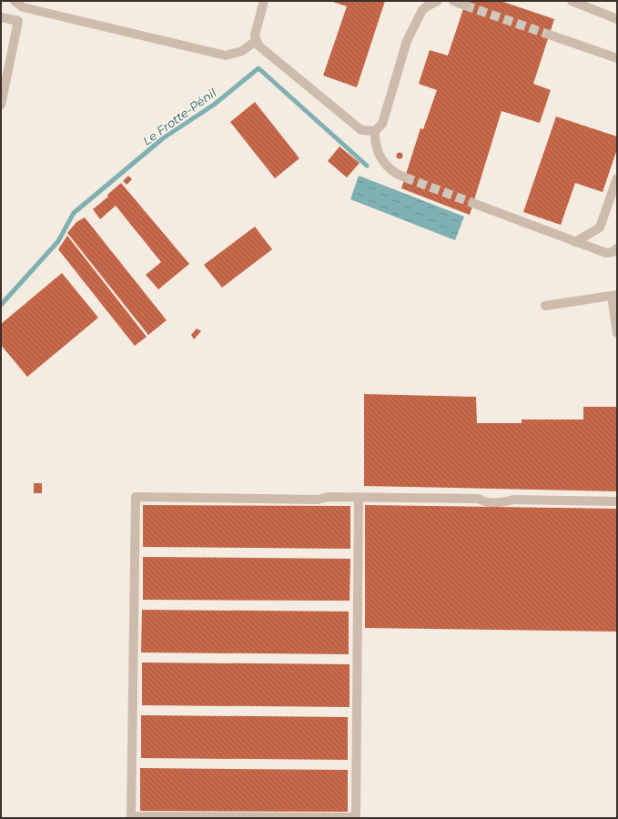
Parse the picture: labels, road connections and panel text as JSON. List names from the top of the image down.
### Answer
{
  "water": ["Le Frotte-Pénil"]
}
